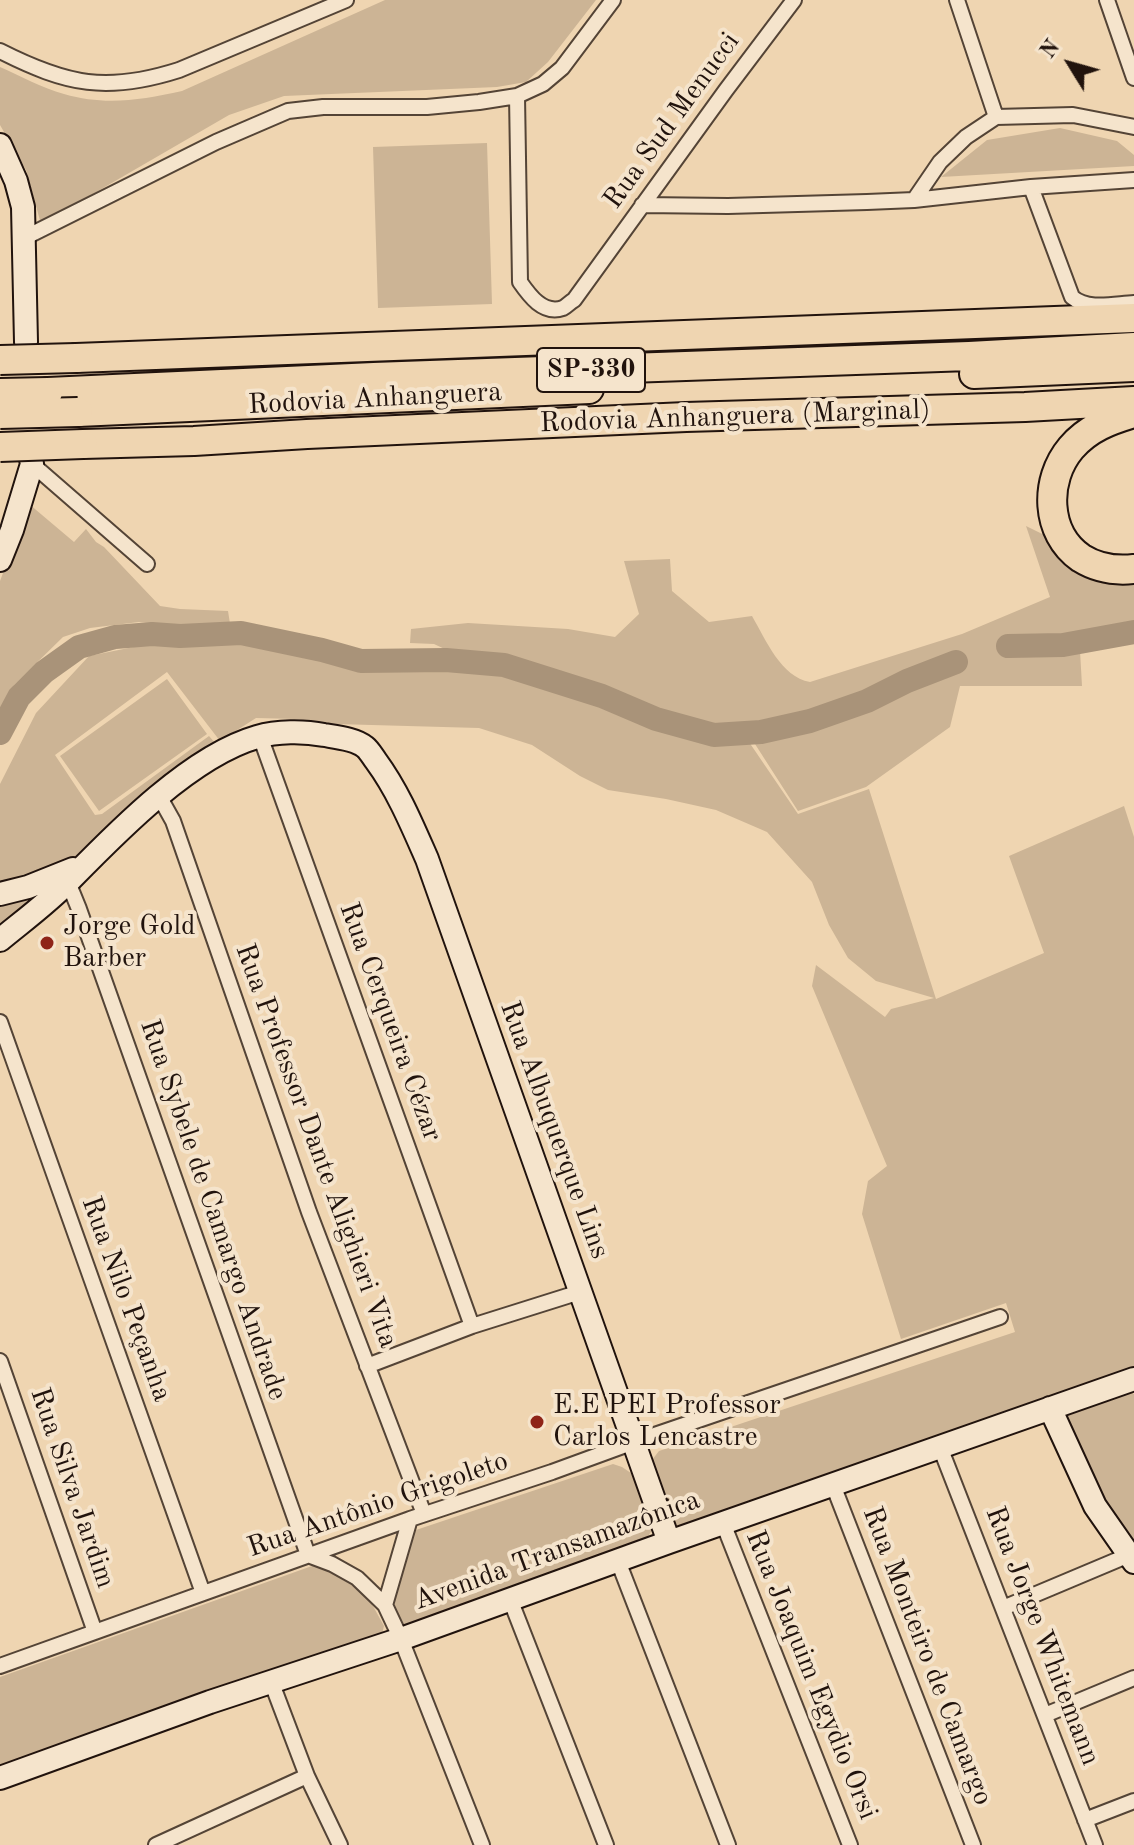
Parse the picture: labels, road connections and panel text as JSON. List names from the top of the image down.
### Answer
{
  "streets": {
    "highway": ["SP-330", "Rodovia Anhanguera", "Rodovia Anhanguera (Marginal)"],
    "street": [
      "Rua Sud Menucci",
      "Rua Cerqueira Cézar",
      "Rua Albuquerque Lins",
      "Rua Professor Dante Alighieri Vita",
      "Rua Sybele de Camargo Andrade",
      "Rua Nilo Peçanha",
      "Rua Silva Jardim",
      "Rua Antônio Grigoleto",
      "Avenida Transamazônica",
      "Rua Jorge Whitemann",
      "Rua Monteiro de Camargo",
      "Rua Joaquim Egydio Orsi"
    ]
  },
  "crossings": [
    ["Rua Cerqueira Cézar", "Rua Albuquerque Lins"],
    ["Rua Albuquerque Lins", "Rua Antônio Grigoleto"],
    ["Rua Albuquerque Lins", "Avenida Transamazônica"],
    ["Rua Professor Dante Alighieri Vita", "Rua Antônio Grigoleto"],
    ["Rua Sybele de Camargo Andrade", "Rua Antônio Grigoleto"],
    ["Rua Nilo Peçanha", "Rua Antônio Grigoleto"],
    ["Rua Silva Jardim", "Rua Antônio Grigoleto"],
    ["Avenida Transamazônica", "Rua Jorge Whitemann"],
    ["Avenida Transamazônica", "Rua Monteiro de Camargo"],
    ["Avenida Transamazônica", "Rua Joaquim Egydio Orsi"]
  ],
  "places": ["Jorge Gold Barber", "E.E PEI Professor Carlos Lencastre"],
  "north": "top left"
}
